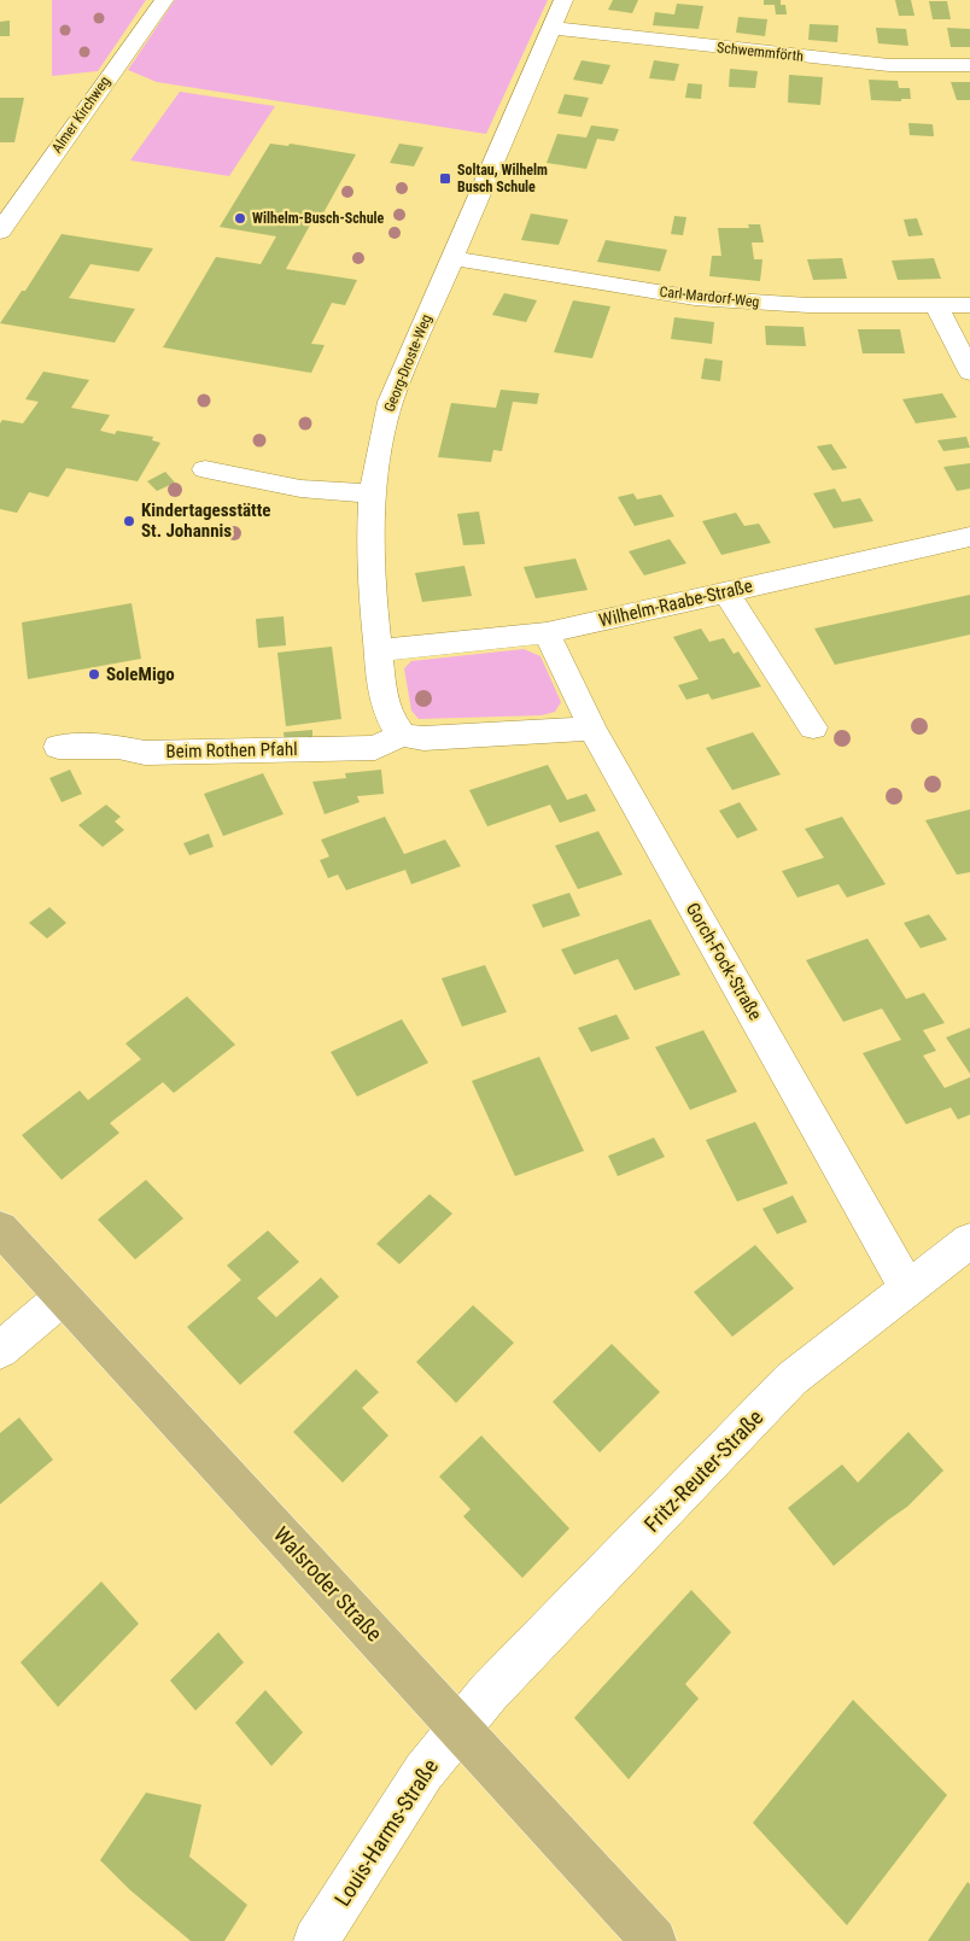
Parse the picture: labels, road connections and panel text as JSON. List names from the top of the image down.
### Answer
{
  "streets": {
    "main road": ["Walsroder Straße"],
    "street": [
      "Schwemmförth",
      "Almer Kirchweg",
      "Carl-Mardorf-Weg",
      "Georg-Droste-Weg",
      "Wilhelm-Raabe-Straße",
      "Beim Rothen Pfahl",
      "Gorch-Fock-Straße",
      "Fritz-Reuter-Straße",
      "Louis-Harms-Straße"
    ]
  },
  "crossings": [
    ["Schwemmförth", "Georg-Droste-Weg"],
    ["Carl-Mardorf-Weg", "Georg-Droste-Weg"],
    ["Georg-Droste-Weg", "Wilhelm-Raabe-Straße"],
    ["Georg-Droste-Weg", "Beim Rothen Pfahl"],
    ["Wilhelm-Raabe-Straße", "Gorch-Fock-Straße"],
    ["Gorch-Fock-Straße", "Fritz-Reuter-Straße"],
    ["Fritz-Reuter-Straße", "Walsroder Straße"],
    ["Fritz-Reuter-Straße", "Louis-Harms-Straße"],
    ["Walsroder Straße", "Louis-Harms-Straße"]
  ],
  "places": {
    "transit": ["Soltau, Wilhelm Busch Schule"],
    "other": ["Wilhelm-Busch-Schule", "Kindertagesstätte St. Johannis", "SoleMigo"]
  }
}
